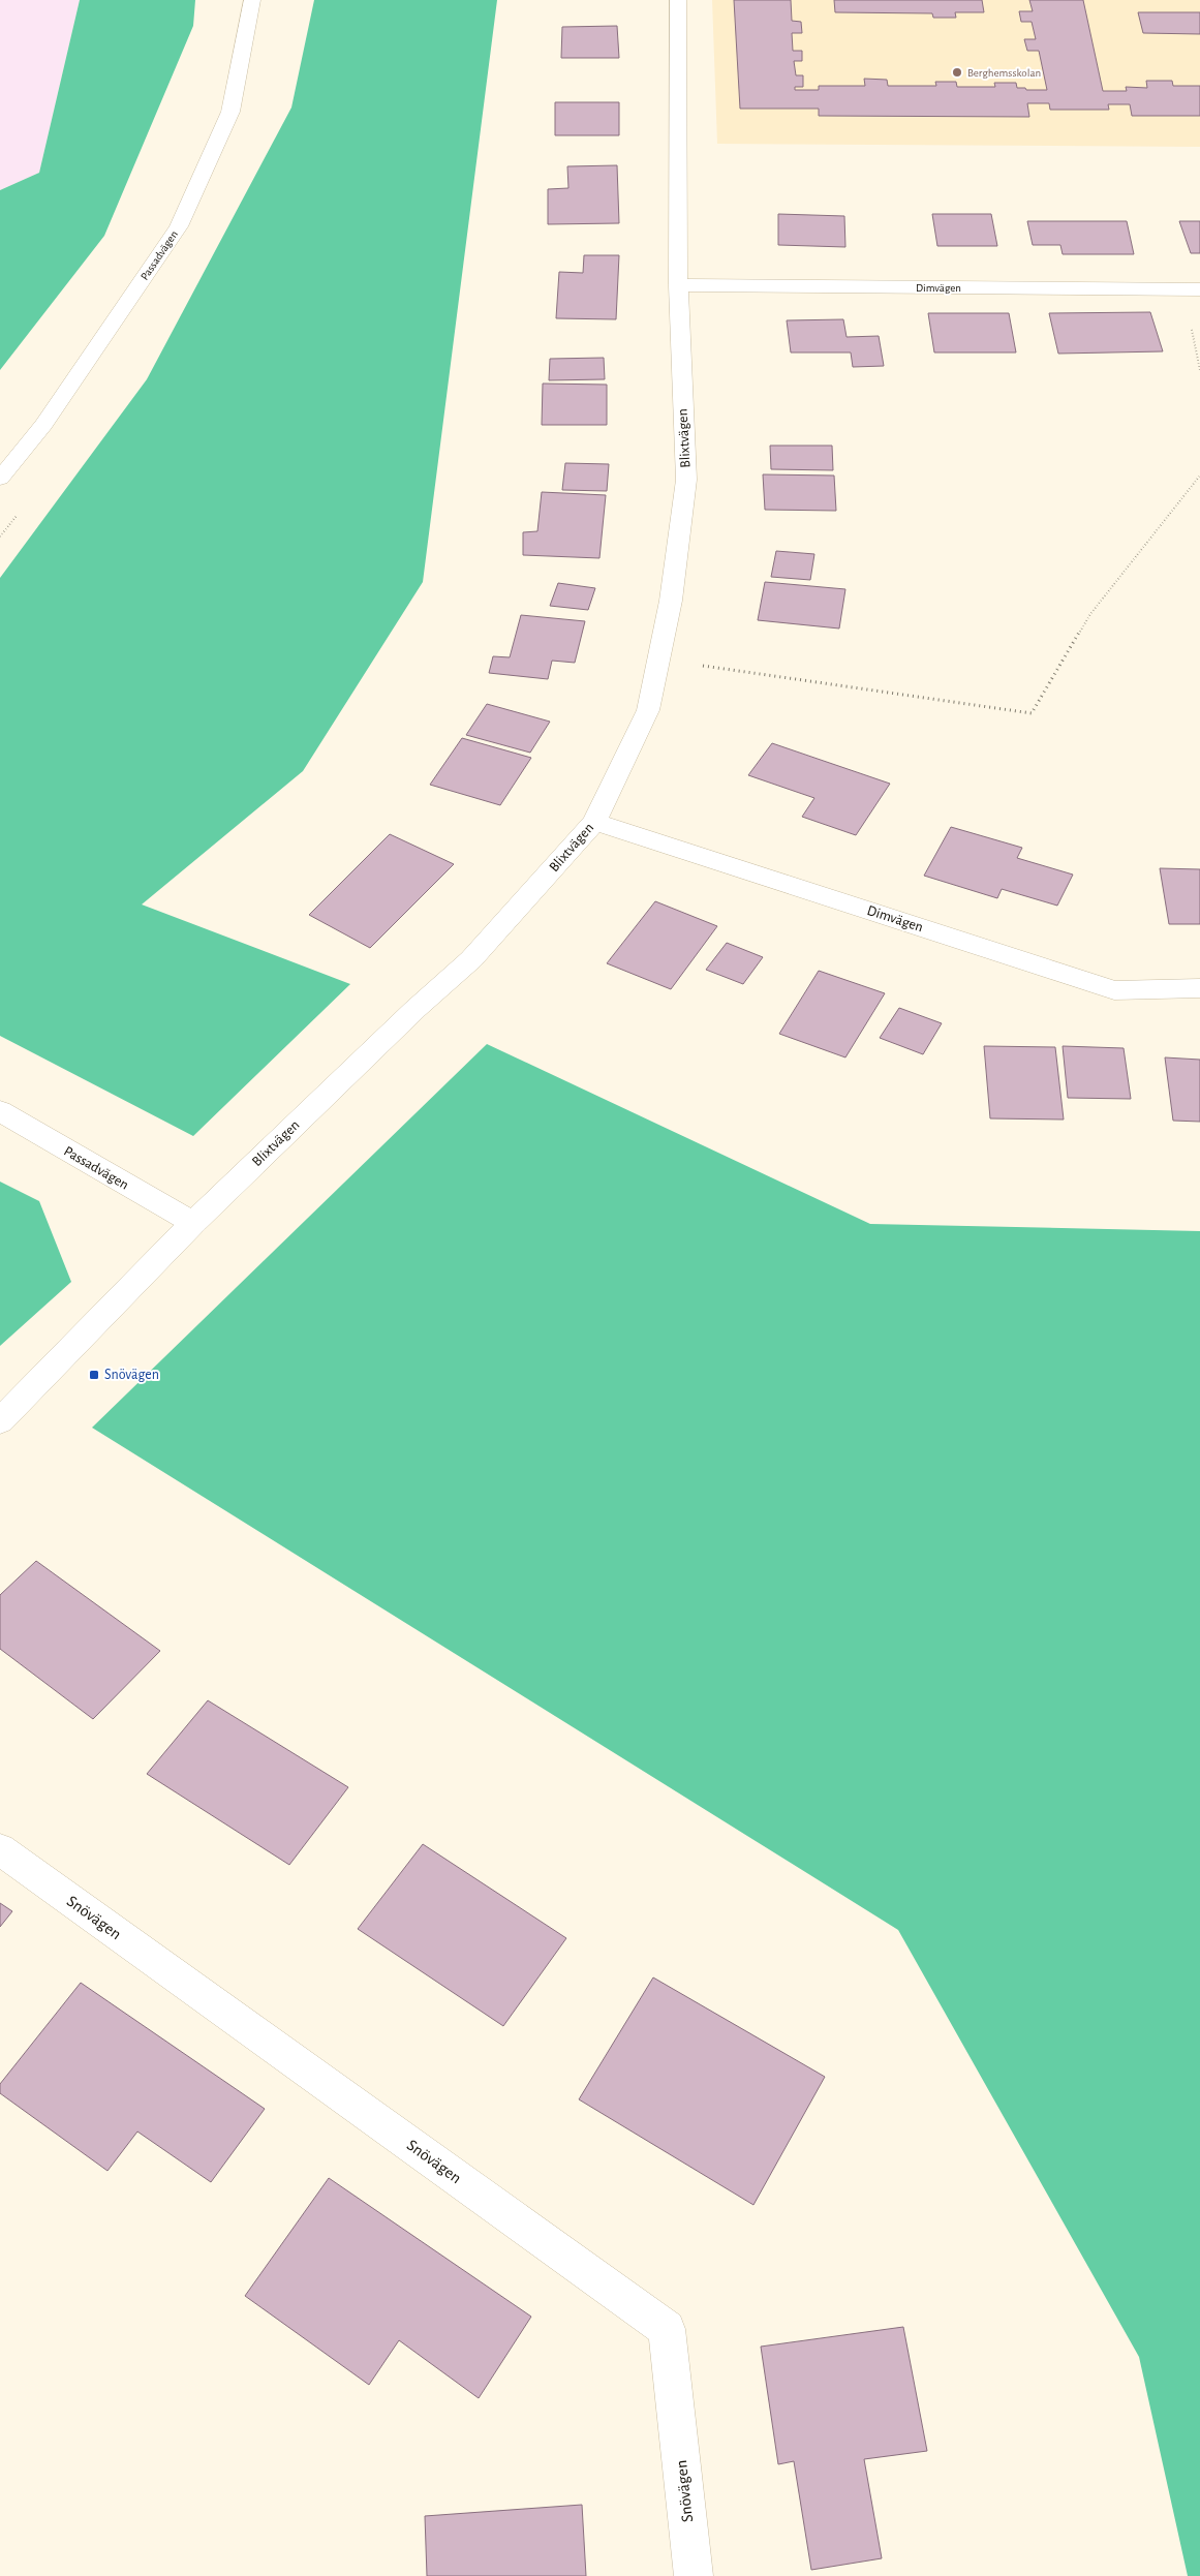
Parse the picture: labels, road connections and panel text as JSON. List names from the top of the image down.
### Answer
{
  "streets": {
    "street": [
      "Passadvägen",
      "Dimvägen",
      "Blixtvägen",
      "Snövägen"
    ]
  },
  "crossings": [
    ["Passadvägen", "Blixtvägen"],
    ["Dimvägen", "Blixtvägen"]
  ],
  "places": {
    "other": ["Berghemsskolan"],
    "transit": ["Snövägen"]
  }
}
